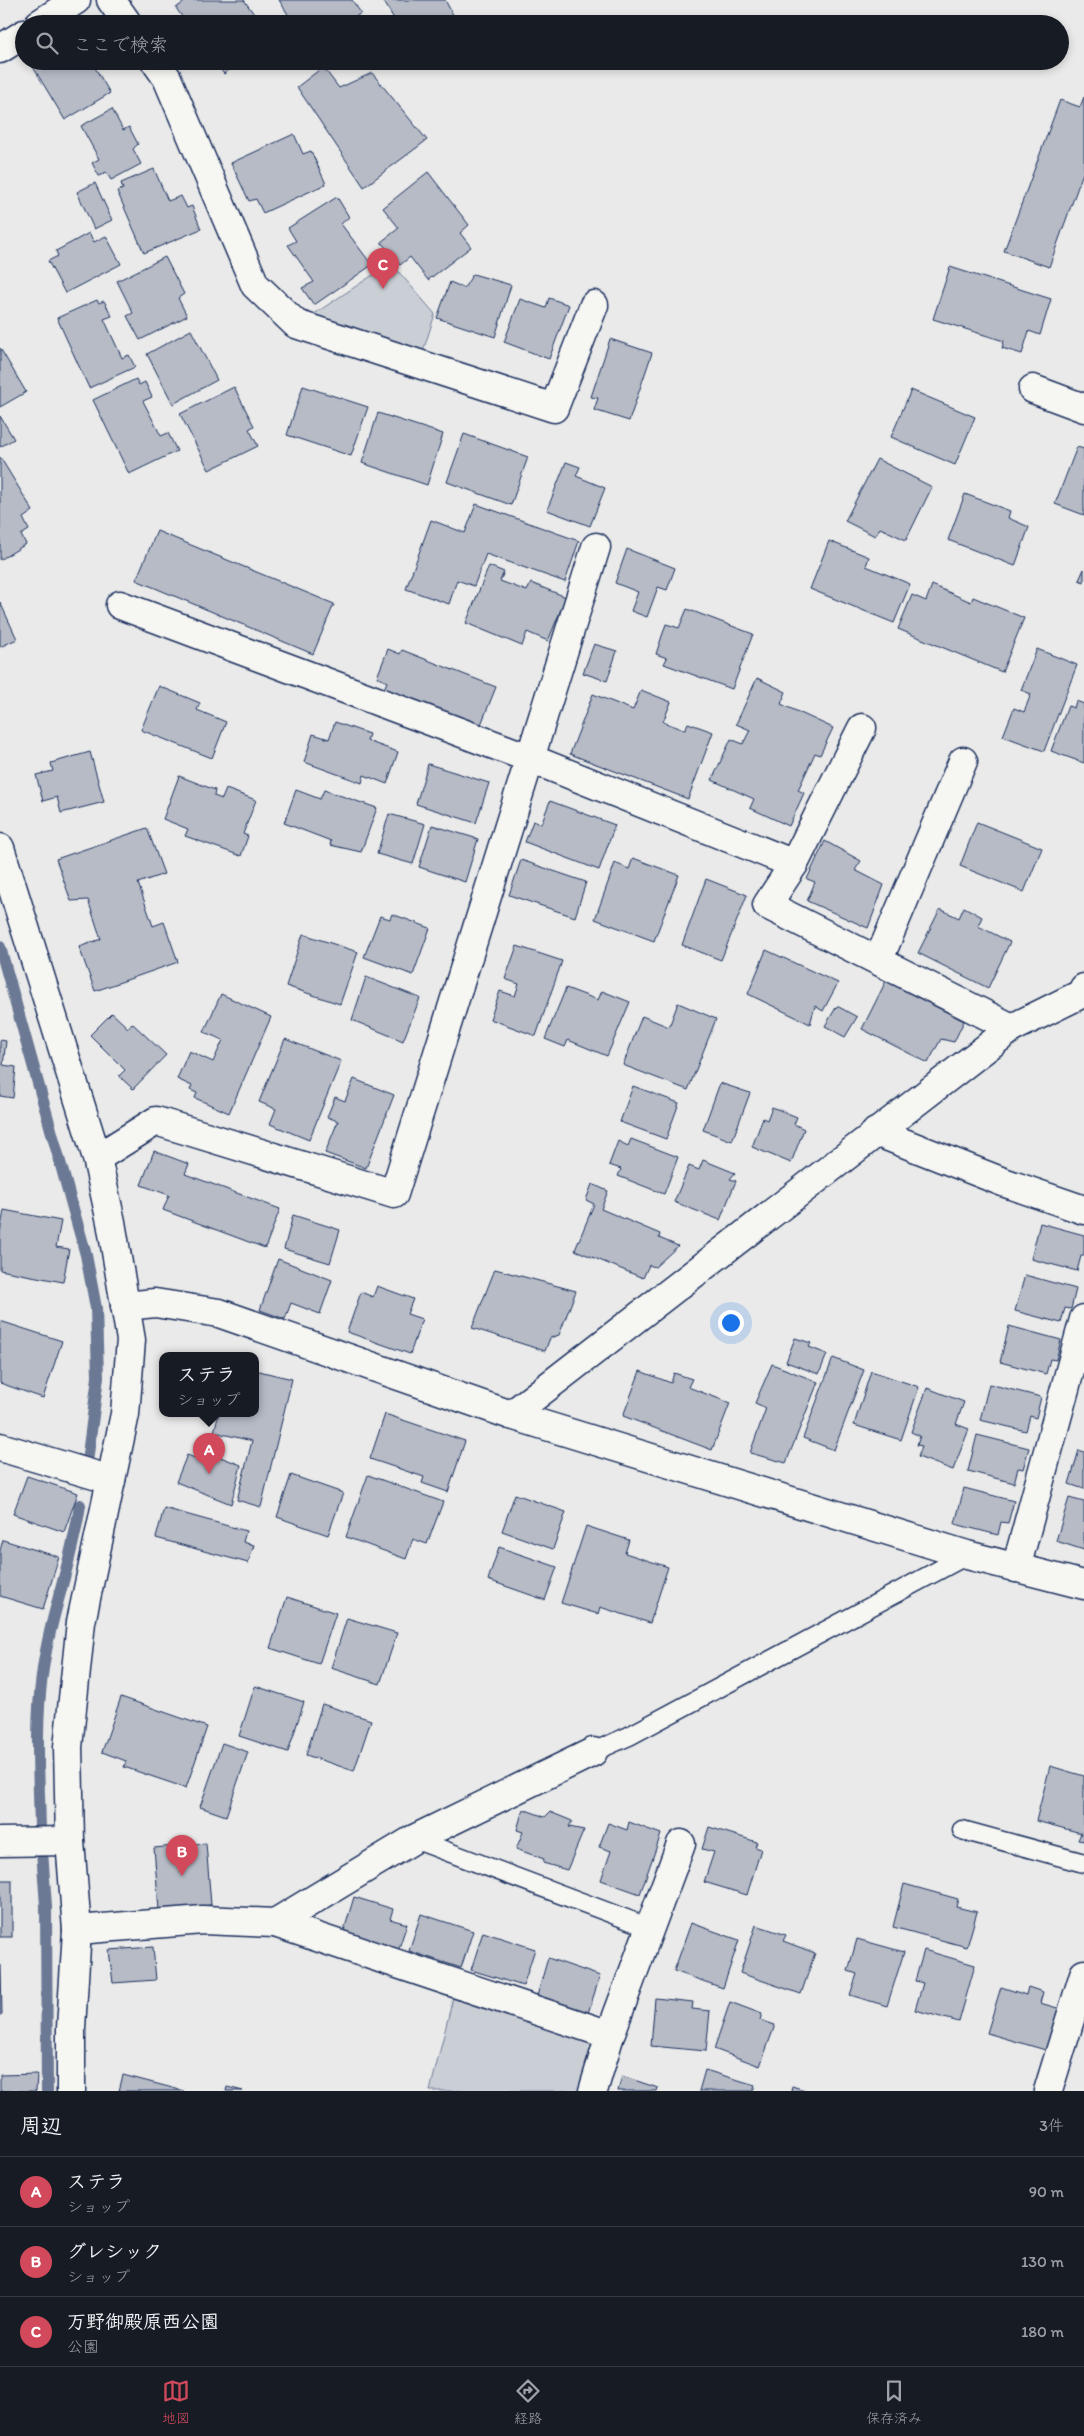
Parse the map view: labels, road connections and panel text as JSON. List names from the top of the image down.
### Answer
{
  "page": {
    "search": "ここで検索",
    "pins": ["C", "A", "B"],
    "popup": ["ステラ", "ショップ"],
    "heading": ["周辺", "3件"],
    "list": [
      {
        "mark": "A",
        "name": "ステラ",
        "note": "ショップ",
        "value": "90 m"
      },
      {
        "mark": "B",
        "name": "グレシック",
        "note": "ショップ",
        "value": "130 m"
      },
      {
        "mark": "C",
        "name": "万野御殿原西公園",
        "note": "公園",
        "value": "180 m"
      }
    ],
    "nav": ["地図", "経路", "保存済み"]
  }
}
